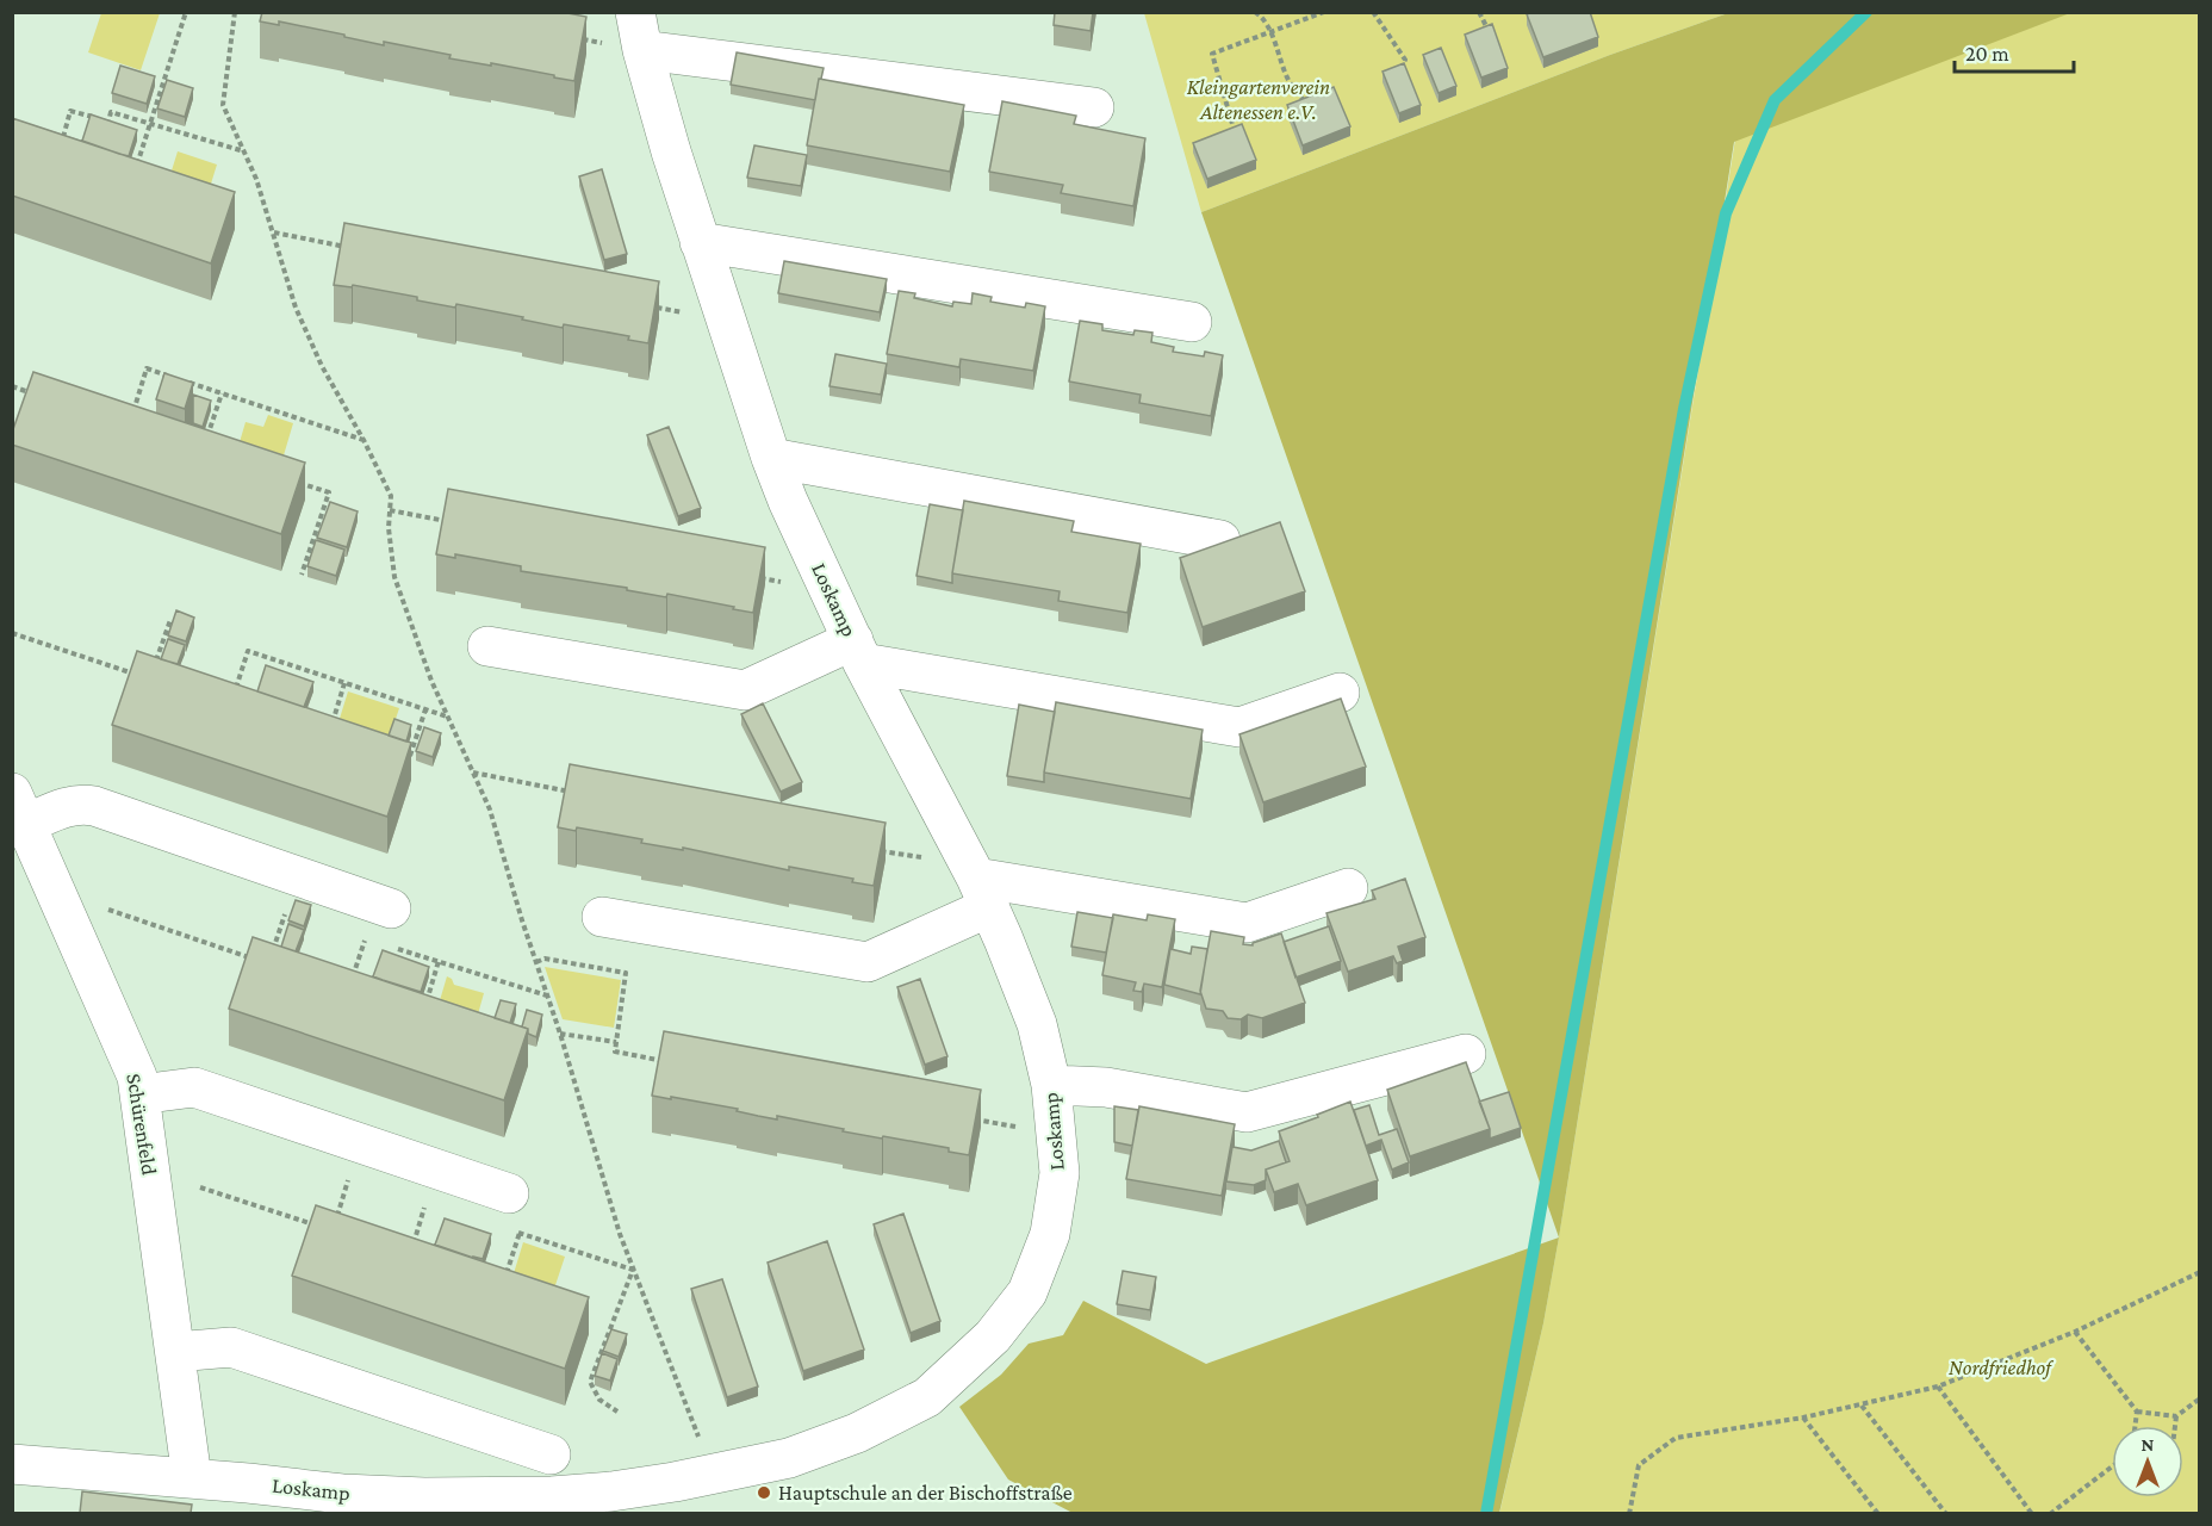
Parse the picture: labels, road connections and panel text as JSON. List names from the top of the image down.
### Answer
{
  "streets": {
    "street": ["Loskamp", "Schürenfeld"]
  },
  "crossings": [
    ["Loskamp", "Schürenfeld"]
  ],
  "parks": ["Kleingartenverein Altenessen e.V.", "Nordfriedhof"],
  "places": ["Hauptschule an der Bischoffstraße"],
  "scale_bar": "20 m",
  "north": "top"
}
